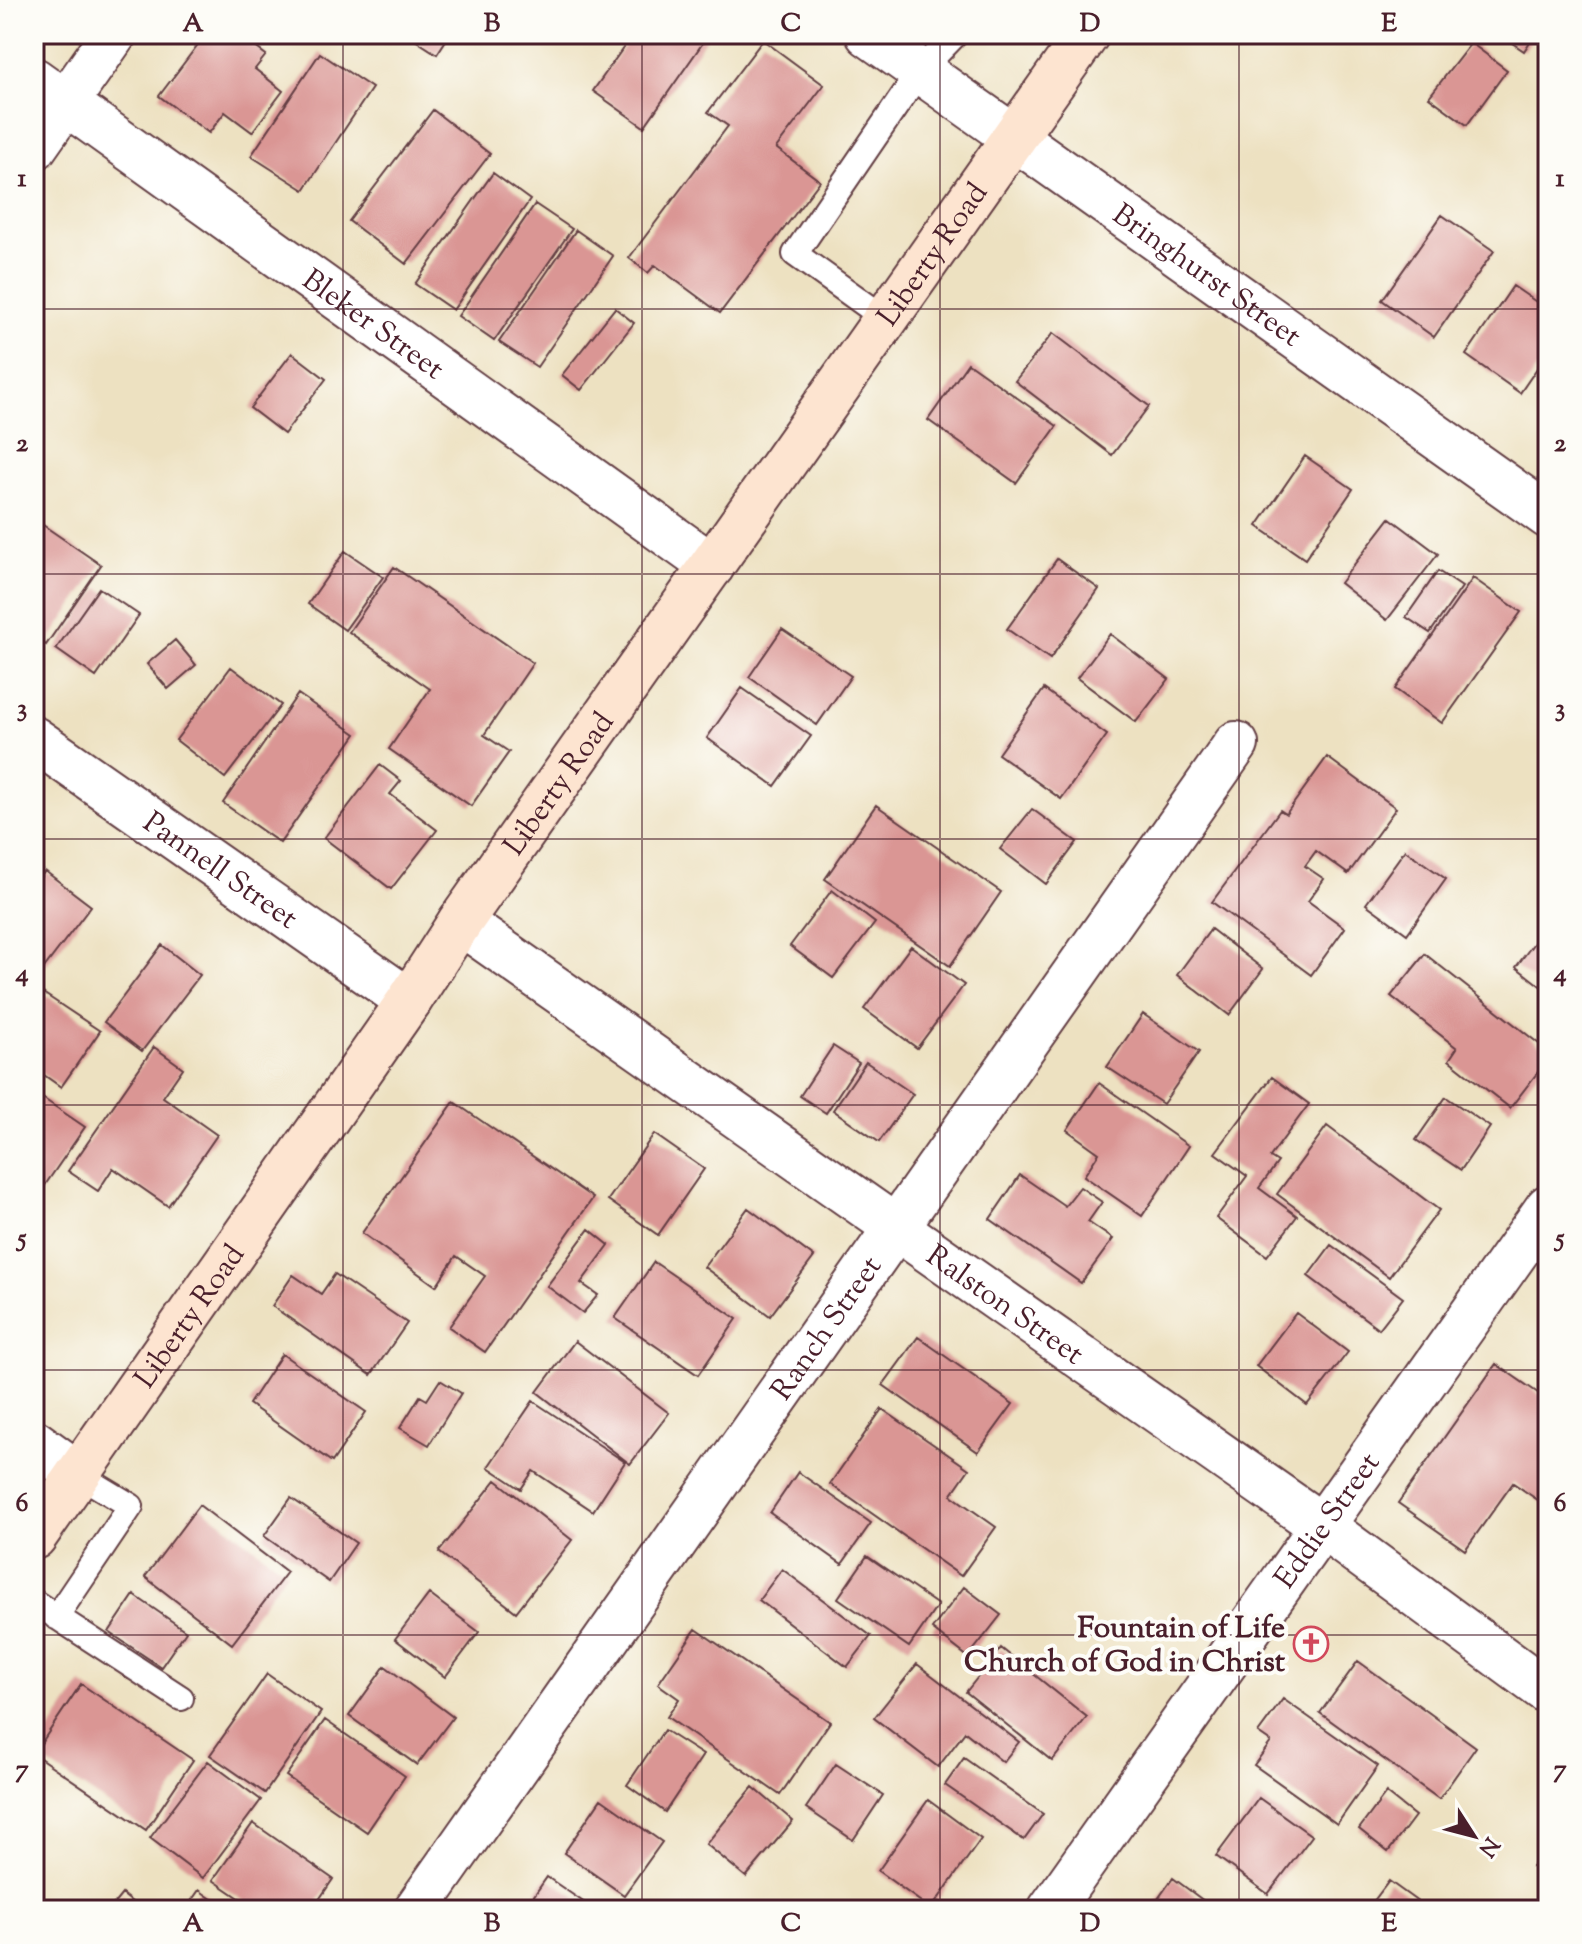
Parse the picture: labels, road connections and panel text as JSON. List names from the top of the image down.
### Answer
{
  "streets": {
    "main road": ["Liberty Road"],
    "street": [
      "Bringhurst Street",
      "Bleker Street",
      "Pannell Street",
      "Ralston Street",
      "Ranch Street",
      "Eddie Street"
    ]
  },
  "crossings": [
    ["Liberty Road", "Bringhurst Street"],
    ["Liberty Road", "Bleker Street"],
    ["Liberty Road", "Pannell Street"],
    ["Liberty Road", "Ralston Street"],
    ["Ralston Street", "Ranch Street"],
    ["Ralston Street", "Eddie Street"]
  ],
  "places": {
    "church": ["Fountain of Life Church of God in Christ"]
  },
  "north": "bottom right",
  "grid": {
    "columns": [
      "A",
      "B",
      "C",
      "D",
      "E"
    ],
    "rows": [
      "1",
      "2",
      "3",
      "4",
      "5",
      "6",
      "7"
    ]
  }
}
